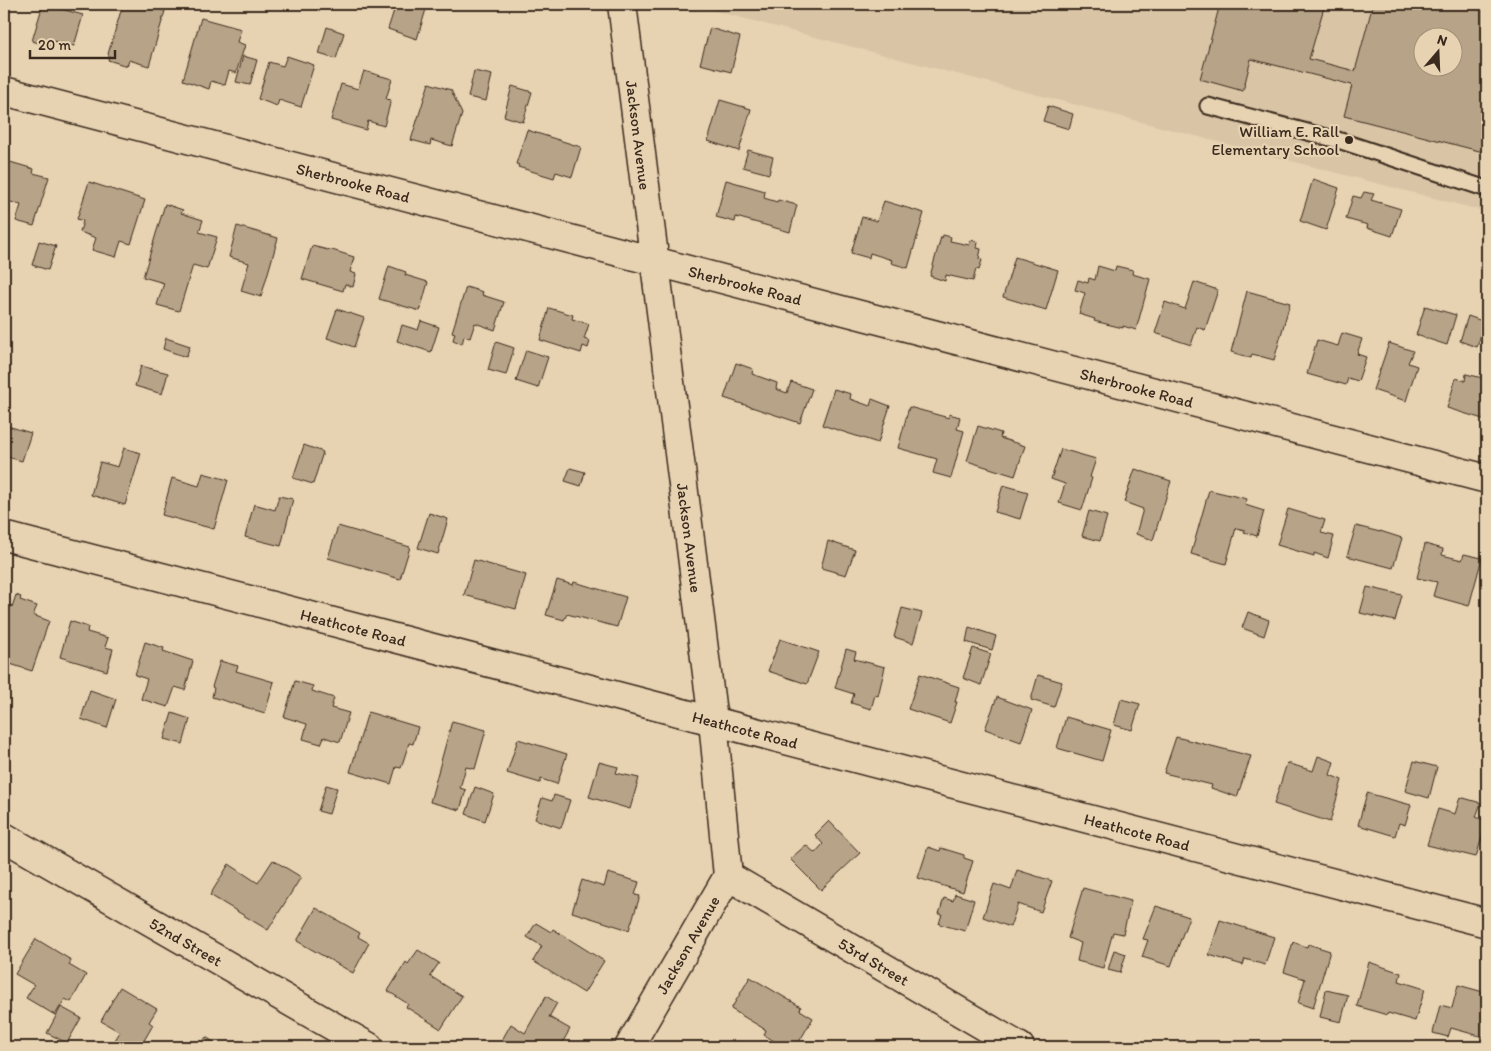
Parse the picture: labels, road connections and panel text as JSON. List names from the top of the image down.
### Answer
{
  "streets": {
    "street": [
      "Jackson Avenue",
      "Sherbrooke Road",
      "Heathcote Road",
      "52nd Street",
      "53rd Street"
    ]
  },
  "crossings": [
    ["Jackson Avenue", "Sherbrooke Road"],
    ["Jackson Avenue", "Heathcote Road"],
    ["Jackson Avenue", "53rd Street"]
  ],
  "places": ["William E. Rall Elementary School"],
  "scale_bar": "20 m",
  "north": "top"
}
